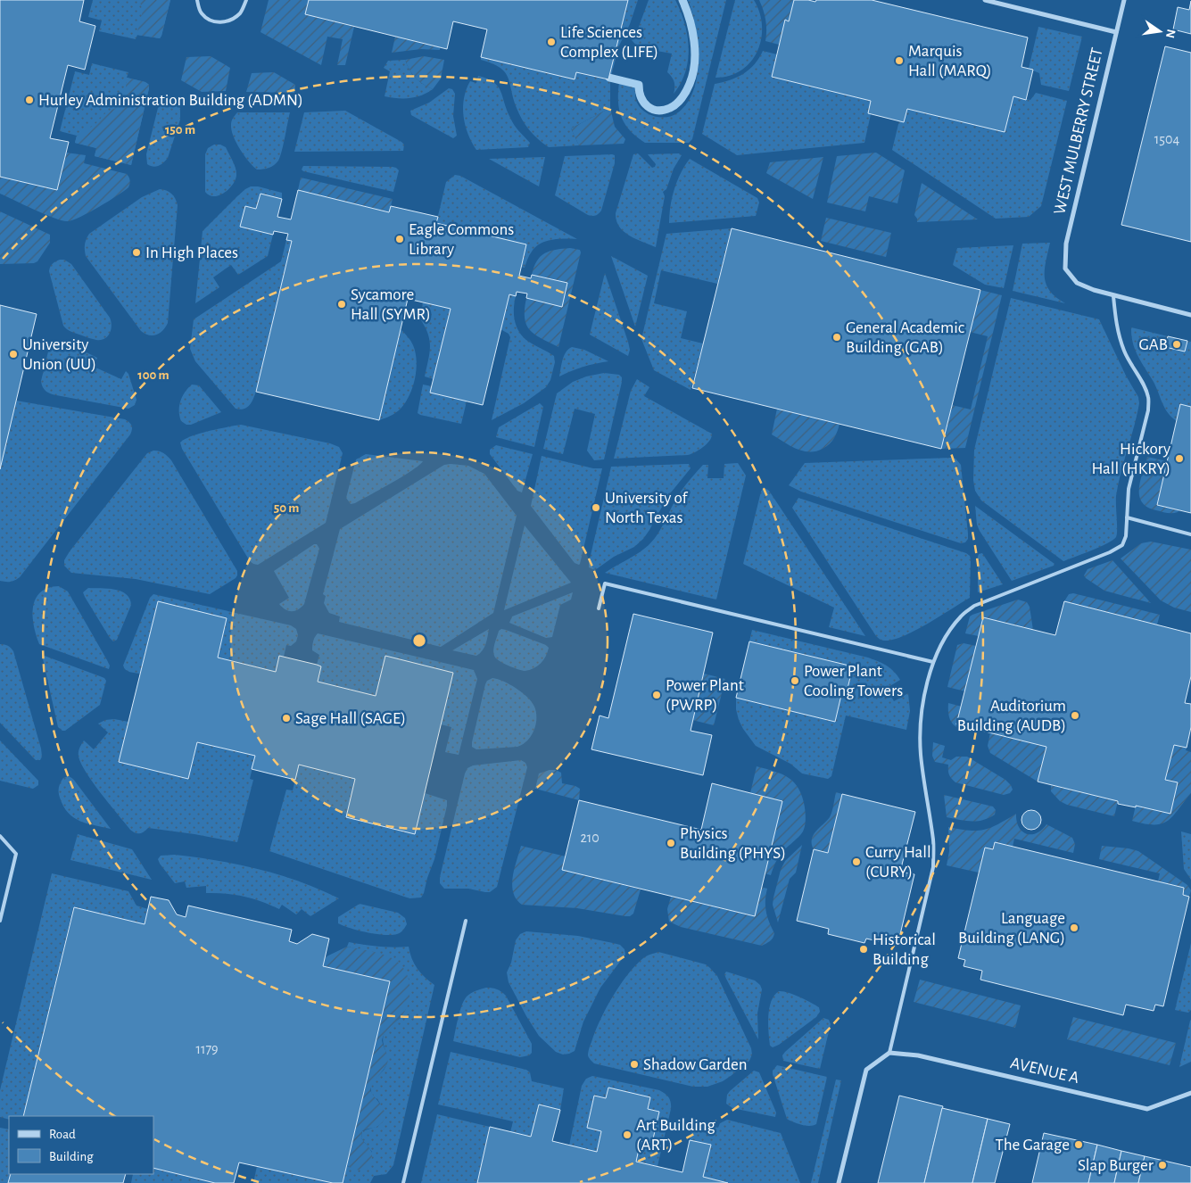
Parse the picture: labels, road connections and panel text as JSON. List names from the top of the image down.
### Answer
{
  "streets": {
    "street": ["WEST MULBERRY STREET", "AVENUE A"]
  },
  "places": [
    "Life Sciences Complex (LIFE)",
    "Marquis Hall (MARQ)",
    "Hurley Administration Building (ADMN)",
    "Eagle Commons Library",
    "In High Places",
    "Sycamore Hall (SYMR)",
    "General Academic Building (GAB)",
    "GAB",
    "University Union (UU)",
    "Hickory Hall (HKRY)",
    "University of North Texas",
    "Power Plant Cooling Towers",
    "Power Plant (PWRP)",
    "Auditorium Building (AUDB)",
    "Sage Hall (SAGE)",
    "Physics Building (PHYS)",
    "Curry Hall (CURY)",
    "Language Building (LANG)",
    "Historical Building",
    "Shadow Garden",
    "Art Building (ART)",
    "The Garage",
    "Slap Burger"
  ],
  "house_numbers": ["1504", "210", "1179"],
  "legend": ["Road", "Building"],
  "north": "right",
  "rings": ["150 m", "100 m", "50 m"]
}
